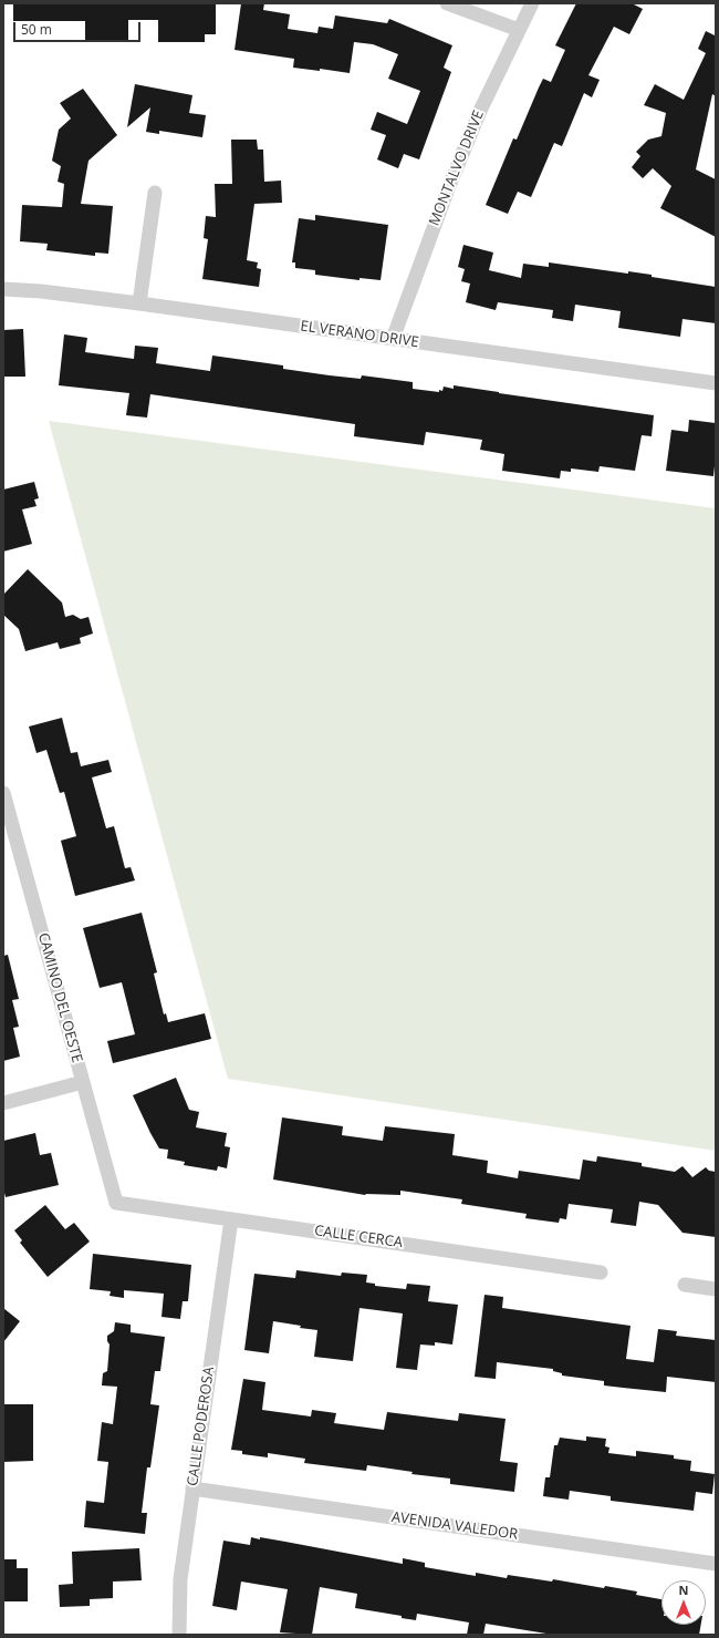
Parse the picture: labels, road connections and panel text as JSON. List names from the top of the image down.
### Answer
{
  "streets": {
    "street": [
      "MONTALVO DRIVE",
      "EL VERANO DRIVE",
      "CAMINO DEL OESTE",
      "CALLE CERCA",
      "CALLE PODEROSA",
      "AVENIDA VALEDOR"
    ]
  },
  "crossings": [
    ["MONTALVO DRIVE", "EL VERANO DRIVE"],
    ["CAMINO DEL OESTE", "CALLE CERCA"],
    ["CALLE CERCA", "CALLE PODEROSA"],
    ["CALLE PODEROSA", "AVENIDA VALEDOR"]
  ],
  "scale_bar": "50 m",
  "north": "top"
}
